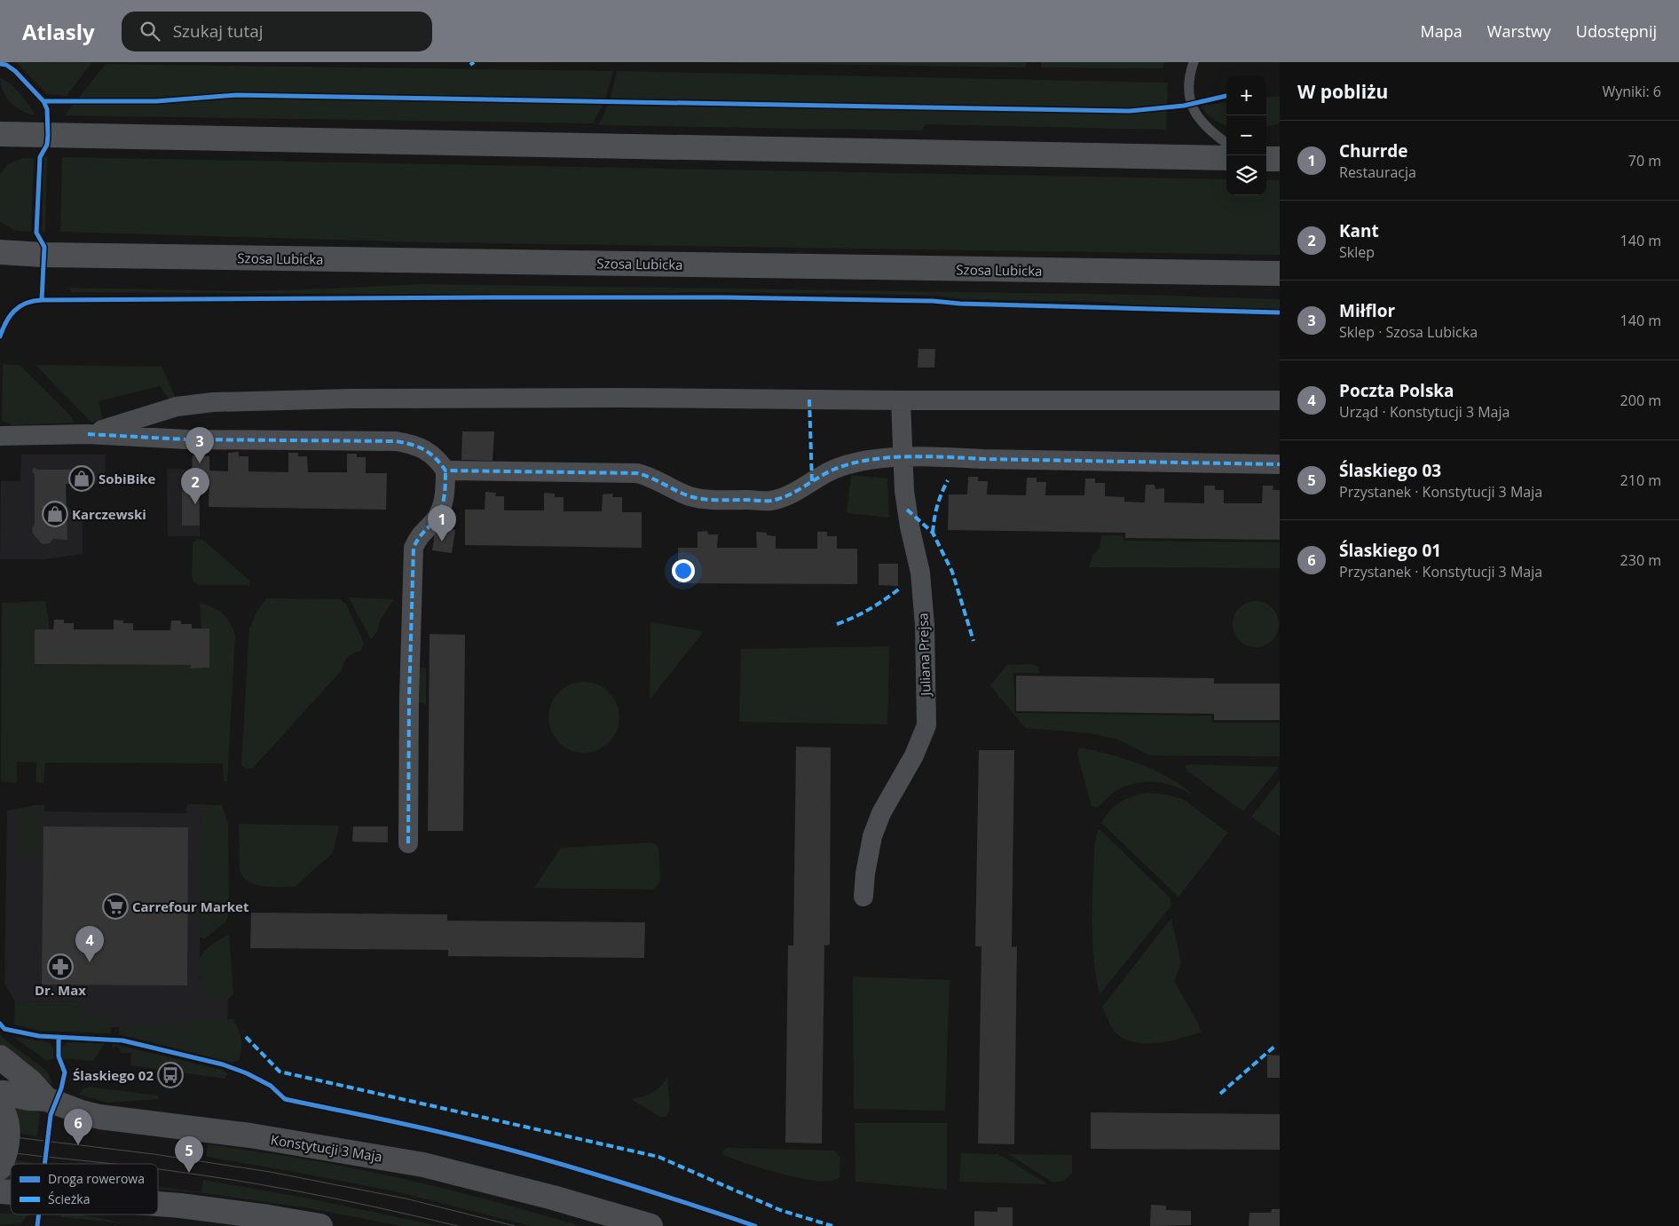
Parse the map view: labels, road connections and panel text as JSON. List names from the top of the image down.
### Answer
{
  "streets": {
    "main road": ["Szosa Lubicka"],
    "street": ["Juliana Prejsa", "Konstytucji 3 Maja"]
  },
  "places": {
    "shop": ["SobiBike", "Karczewski"],
    "supermarket": ["Carrefour Market"],
    "pharmacy": ["Dr. Max"],
    "bus stop": ["Ślaskiego 02"]
  },
  "legend": ["Droga rowerowa", "Ścieżka"],
  "page": {
    "header": "Atlasly",
    "search": "Szukaj tutaj",
    "nav": ["Mapa", "Warstwy", "Udostępnij"],
    "heading": ["W pobliżu", "Wyniki: 6"],
    "map_buttons": ["+", "−"],
    "list": [
      {
        "mark": "1",
        "name": "Churrde",
        "note": "Restauracja",
        "value": "70 m"
      },
      {
        "mark": "2",
        "name": "Kant",
        "note": "Sklep",
        "value": "140 m"
      },
      {
        "mark": "3",
        "name": "Miłflor",
        "note": "Sklep · Szosa Lubicka",
        "value": "140 m"
      },
      {
        "mark": "4",
        "name": "Poczta Polska",
        "note": "Urząd · Konstytucji 3 Maja",
        "value": "200 m"
      },
      {
        "mark": "5",
        "name": "Ślaskiego 03",
        "note": "Przystanek · Konstytucji 3 Maja",
        "value": "210 m"
      },
      {
        "mark": "6",
        "name": "Ślaskiego 01",
        "note": "Przystanek · Konstytucji 3 Maja",
        "value": "230 m"
      }
    ],
    "pins": [
      "3",
      "2",
      "1",
      "4",
      "6",
      "5"
    ]
  }
}
